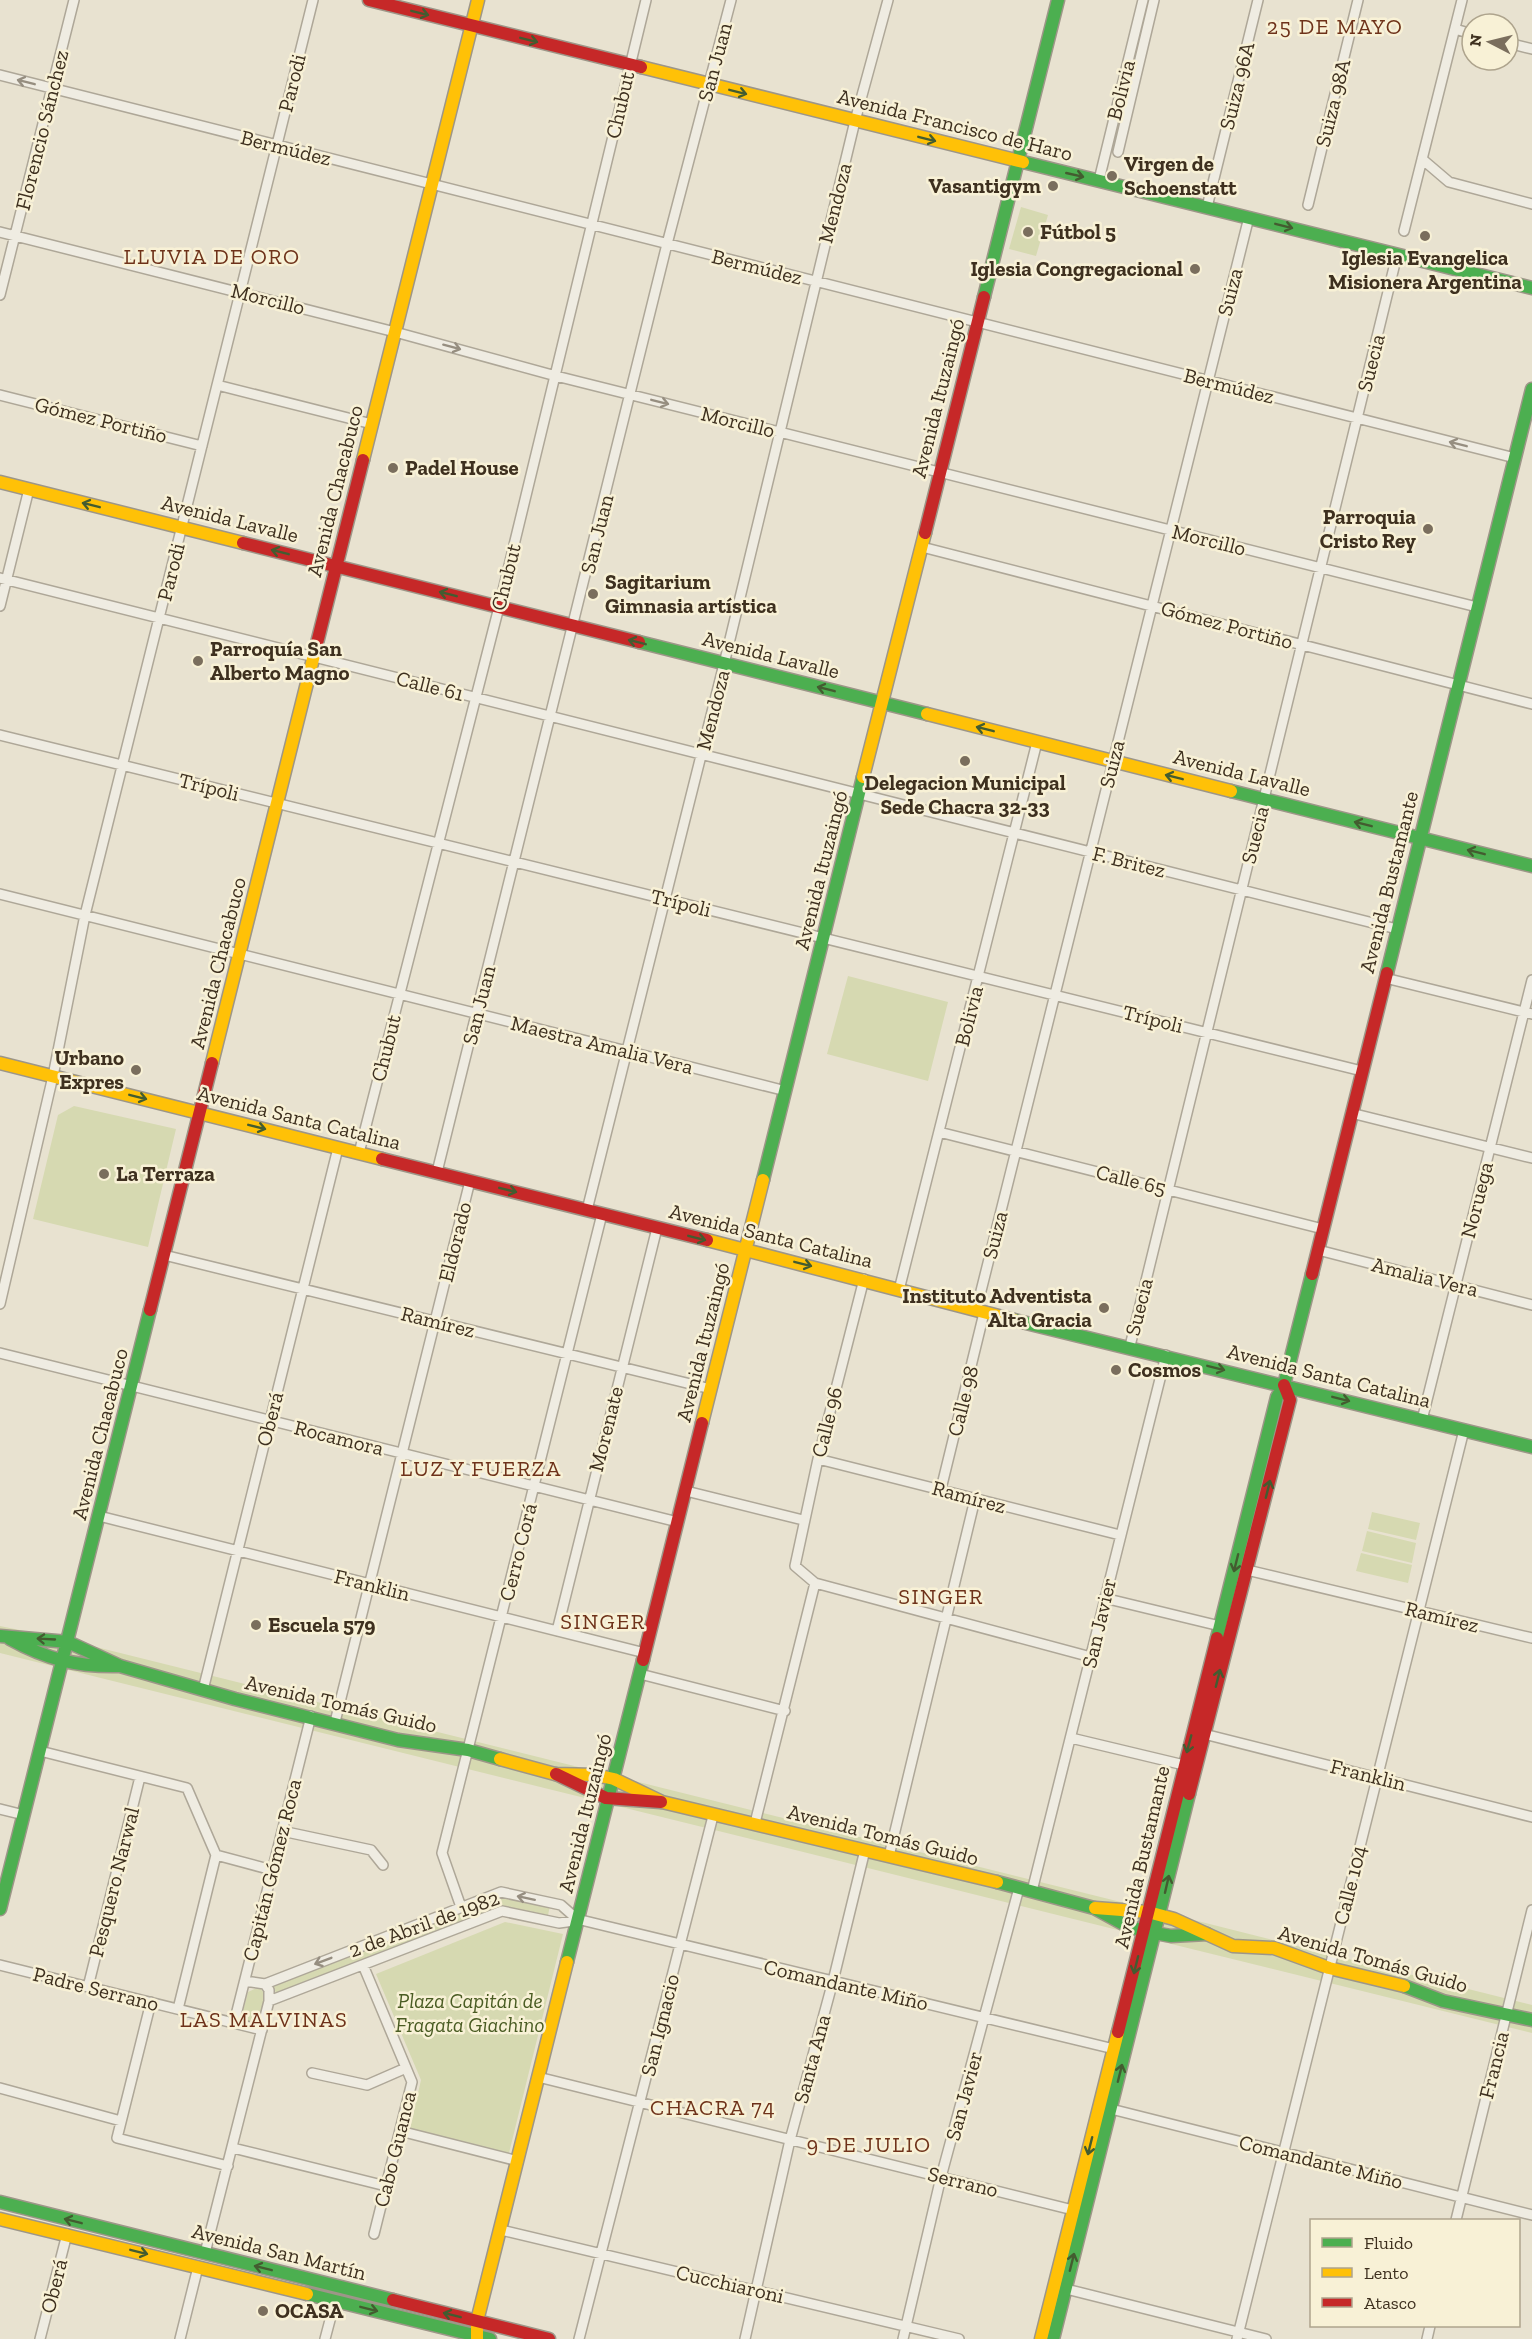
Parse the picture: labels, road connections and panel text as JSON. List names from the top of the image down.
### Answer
{
  "streets": {
    "main road": [
      "Avenida Francisco de Haro",
      "Avenida Ituzaingó",
      "Avenida Chacabuco",
      "Avenida Lavalle",
      "Avenida Bustamante",
      "Avenida Santa Catalina",
      "Avenida Tomás Guido",
      "Avenida San Martín"
    ],
    "street": [
      "San Juan",
      "Parodi",
      "Suiza 96A",
      "Bolivia",
      "Suiza 98A",
      "Chubut",
      "Florencio Sánchez",
      "Bermúdez",
      "Mendoza",
      "Suiza",
      "Morcillo",
      "Suecia",
      "Gómez Portiño",
      "Calle 61",
      "Trípoli",
      "F. Britez",
      "Maestra Amalia Vera",
      "Calle 65",
      "Noruega",
      "Eldorado",
      "Amalia Vera",
      "Ramírez",
      "Calle 98",
      "Oberá",
      "Calle 96",
      "Morenate",
      "Rocamora",
      "Cerro Corá",
      "Franklin",
      "San Javier",
      "Capitán Gómez Roca",
      "Pesquero Narwal",
      "Calle 104",
      "2 de Abril de 1982",
      "Comandante Miño",
      "Padre Serrano",
      "San Ignacio",
      "Santa Ana",
      "Francia",
      "Cabo Guanca",
      "Serrano",
      "Cucchiaroni"
    ]
  },
  "crossings": [
    ["San Juan", "Avenida Francisco de Haro"],
    ["San Juan", "Bermúdez"],
    ["San Juan", "Morcillo"],
    ["San Juan", "Avenida Lavalle"],
    ["San Juan", "Calle 61"],
    ["San Juan", "Trípoli"],
    ["San Juan", "Maestra Amalia Vera"],
    ["San Juan", "Avenida Santa Catalina"],
    ["Parodi", "Bermúdez"],
    ["Parodi", "Morcillo"],
    ["Parodi", "Gómez Portiño"],
    ["Parodi", "Avenida Lavalle"],
    ["Parodi", "Calle 61"],
    ["Parodi", "Trípoli"],
    ["Parodi", "Maestra Amalia Vera"],
    ["Parodi", "Avenida Santa Catalina"],
    ["Suiza 96A", "Avenida Francisco de Haro"],
    ["Bolivia", "Avenida Francisco de Haro"],
    ["Bolivia", "Avenida Lavalle"],
    ["Bolivia", "Trípoli"],
    ["Bolivia", "F. Britez"],
    ["Bolivia", "Avenida Santa Catalina"],
    ["Bolivia", "Calle 65"],
    ["Chubut", "Avenida Francisco de Haro"],
    ["Chubut", "Bermúdez"],
    ["Chubut", "Morcillo"],
    ["Chubut", "Avenida Lavalle"],
    ["Chubut", "Calle 61"],
    ["Chubut", "Trípoli"],
    ["Chubut", "Maestra Amalia Vera"],
    ["Chubut", "Avenida Santa Catalina"],
    ["Avenida Francisco de Haro", "Mendoza"],
    ["Avenida Francisco de Haro", "Suiza"],
    ["Avenida Francisco de Haro", "Suecia"],
    ["Avenida Francisco de Haro", "Avenida Ituzaingó"],
    ["Avenida Francisco de Haro", "Avenida Chacabuco"],
    ["Florencio Sánchez", "Bermúdez"],
    ["Florencio Sánchez", "Morcillo"],
    ["Bermúdez", "Mendoza"],
    ["Bermúdez", "Suiza"],
    ["Bermúdez", "Suecia"],
    ["Bermúdez", "Avenida Ituzaingó"],
    ["Bermúdez", "Avenida Chacabuco"],
    ["Bermúdez", "Avenida Bustamante"],
    ["Mendoza", "Morcillo"],
    ["Mendoza", "Avenida Lavalle"],
    ["Mendoza", "Calle 61"],
    ["Mendoza", "Trípoli"],
    ["Mendoza", "Maestra Amalia Vera"],
    ["Mendoza", "Avenida Santa Catalina"],
    ["Suiza", "Morcillo"],
    ["Suiza", "Gómez Portiño"],
    ["Suiza", "Avenida Lavalle"],
    ["Suiza", "Trípoli"],
    ["Suiza", "F. Britez"],
    ["Suiza", "Avenida Santa Catalina"],
    ["Suiza", "Calle 65"],
    ["Suiza", "Calle 98"],
    ["Morcillo", "Suecia"],
    ["Morcillo", "Avenida Ituzaingó"],
    ["Morcillo", "Avenida Chacabuco"],
    ["Morcillo", "Avenida Bustamante"],
    ["Suecia", "Gómez Portiño"],
    ["Suecia", "Avenida Lavalle"],
    ["Suecia", "Trípoli"],
    ["Suecia", "F. Britez"],
    ["Suecia", "Avenida Santa Catalina"],
    ["Suecia", "Calle 65"],
    ["Avenida Ituzaingó", "Gómez Portiño"],
    ["Avenida Ituzaingó", "Avenida Lavalle"],
    ["Avenida Ituzaingó", "Calle 61"],
    ["Avenida Ituzaingó", "Trípoli"],
    ["Avenida Ituzaingó", "F. Britez"],
    ["Avenida Ituzaingó", "Maestra Amalia Vera"],
    ["Avenida Ituzaingó", "Avenida Santa Catalina"],
    ["Avenida Ituzaingó", "Ramírez"],
    ["Avenida Ituzaingó", "Rocamora"],
    ["Avenida Ituzaingó", "Franklin"],
    ["Avenida Ituzaingó", "Avenida Tomás Guido"],
    ["Avenida Ituzaingó", "2 de Abril de 1982"],
    ["Avenida Ituzaingó", "Comandante Miño"],
    ["Avenida Ituzaingó", "Serrano"],
    ["Avenida Ituzaingó", "Avenida San Martín"],
    ["Avenida Ituzaingó", "Cucchiaroni"],
    ["Gómez Portiño", "Avenida Bustamante"],
    ["Avenida Chacabuco", "Avenida Lavalle"],
    ["Avenida Chacabuco", "Calle 61"],
    ["Avenida Chacabuco", "Trípoli"],
    ["Avenida Chacabuco", "Maestra Amalia Vera"],
    ["Avenida Chacabuco", "Avenida Santa Catalina"],
    ["Avenida Chacabuco", "Ramírez"],
    ["Avenida Chacabuco", "Rocamora"],
    ["Avenida Chacabuco", "Franklin"],
    ["Avenida Chacabuco", "Avenida Tomás Guido"],
    ["Avenida Lavalle", "Avenida Bustamante"],
    ["Calle 61", "F. Britez"],
    ["Trípoli", "Avenida Bustamante"],
    ["F. Britez", "Avenida Bustamante"],
    ["Avenida Bustamante", "Avenida Santa Catalina"],
    ["Avenida Bustamante", "Calle 65"],
    ["Avenida Bustamante", "Amalia Vera"],
    ["Avenida Bustamante", "Ramírez"],
    ["Avenida Bustamante", "Franklin"],
    ["Avenida Bustamante", "Avenida Tomás Guido"],
    ["Avenida Bustamante", "Comandante Miño"],
    ["Avenida Bustamante", "Serrano"],
    ["Avenida Santa Catalina", "Noruega"],
    ["Avenida Santa Catalina", "Eldorado"],
    ["Avenida Santa Catalina", "Calle 98"],
    ["Avenida Santa Catalina", "Oberá"],
    ["Avenida Santa Catalina", "Calle 96"],
    ["Avenida Santa Catalina", "Morenate"],
    ["Avenida Santa Catalina", "Cerro Corá"],
    ["Avenida Santa Catalina", "San Javier"],
    ["Avenida Santa Catalina", "Calle 104"],
    ["Noruega", "Amalia Vera"],
    ["Eldorado", "Ramírez"],
    ["Eldorado", "Rocamora"],
    ["Eldorado", "Franklin"],
    ["Eldorado", "Avenida Tomás Guido"],
    ["Ramírez", "Calle 98"],
    ["Ramírez", "Oberá"],
    ["Ramírez", "Calle 96"],
    ["Ramírez", "Morenate"],
    ["Ramírez", "Cerro Corá"],
    ["Ramírez", "San Javier"],
    ["Ramírez", "Calle 104"],
    ["Oberá", "Rocamora"],
    ["Oberá", "Franklin"],
    ["Oberá", "Avenida Tomás Guido"],
    ["Oberá", "Avenida San Martín"],
    ["Morenate", "Rocamora"],
    ["Morenate", "Franklin"],
    ["Rocamora", "Cerro Corá"],
    ["Cerro Corá", "Franklin"],
    ["Cerro Corá", "Avenida Tomás Guido"],
    ["Cerro Corá", "2 de Abril de 1982"],
    ["Franklin", "Calle 104"],
    ["San Javier", "Avenida Tomás Guido"],
    ["San Javier", "Comandante Miño"],
    ["San Javier", "Serrano"],
    ["San Javier", "Cucchiaroni"],
    ["Avenida Tomás Guido", "Capitán Gómez Roca"],
    ["Avenida Tomás Guido", "Calle 104"],
    ["Avenida Tomás Guido", "San Ignacio"],
    ["Avenida Tomás Guido", "Santa Ana"],
    ["Avenida Tomás Guido", "Francia"],
    ["Capitán Gómez Roca", "2 de Abril de 1982"],
    ["Capitán Gómez Roca", "Padre Serrano"],
    ["Capitán Gómez Roca", "Avenida San Martín"],
    ["Pesquero Narwal", "Padre Serrano"],
    ["Calle 104", "Comandante Miño"],
    ["2 de Abril de 1982", "Comandante Miño"],
    ["2 de Abril de 1982", "Cabo Guanca"],
    ["Comandante Miño", "San Ignacio"],
    ["Comandante Miño", "Santa Ana"],
    ["Comandante Miño", "Francia"],
    ["San Ignacio", "Serrano"],
    ["San Ignacio", "Cucchiaroni"],
    ["Santa Ana", "Serrano"],
    ["Santa Ana", "Cucchiaroni"]
  ],
  "one_way": ["Avenida Francisco de Haro", "Avenida Lavalle", "Avenida Santa Catalina"],
  "districts": [
    "25 DE MAYO",
    "LLUVIA DE ORO",
    "LUZ Y FUERZA",
    "SINGER",
    "SINGER",
    "LAS MALVINAS",
    "CHACRA 74",
    "9 DE JULIO"
  ],
  "parks": ["Plaza Capitán de Fragata Giachino"],
  "places": [
    "Virgen de Schoenstatt",
    "Vasantigym",
    "Fútbol 5",
    "Iglesia Evangelica Misionera Argentina",
    "Iglesia Congregacional",
    "Padel House",
    "Parroquia Cristo Rey",
    "Sagitarium Gimnasia artística",
    "Parroquía San Alberto Magno",
    "Delegacion Municipal Sede Chacra 32-33",
    "Urbano Expres",
    "La Terraza",
    "Instituto Adventista Alta Gracia",
    "Cosmos",
    "Escuela 579",
    "OCASA"
  ],
  "legend": ["Fluido", "Lento", "Atasco"],
  "north": "left"
}
